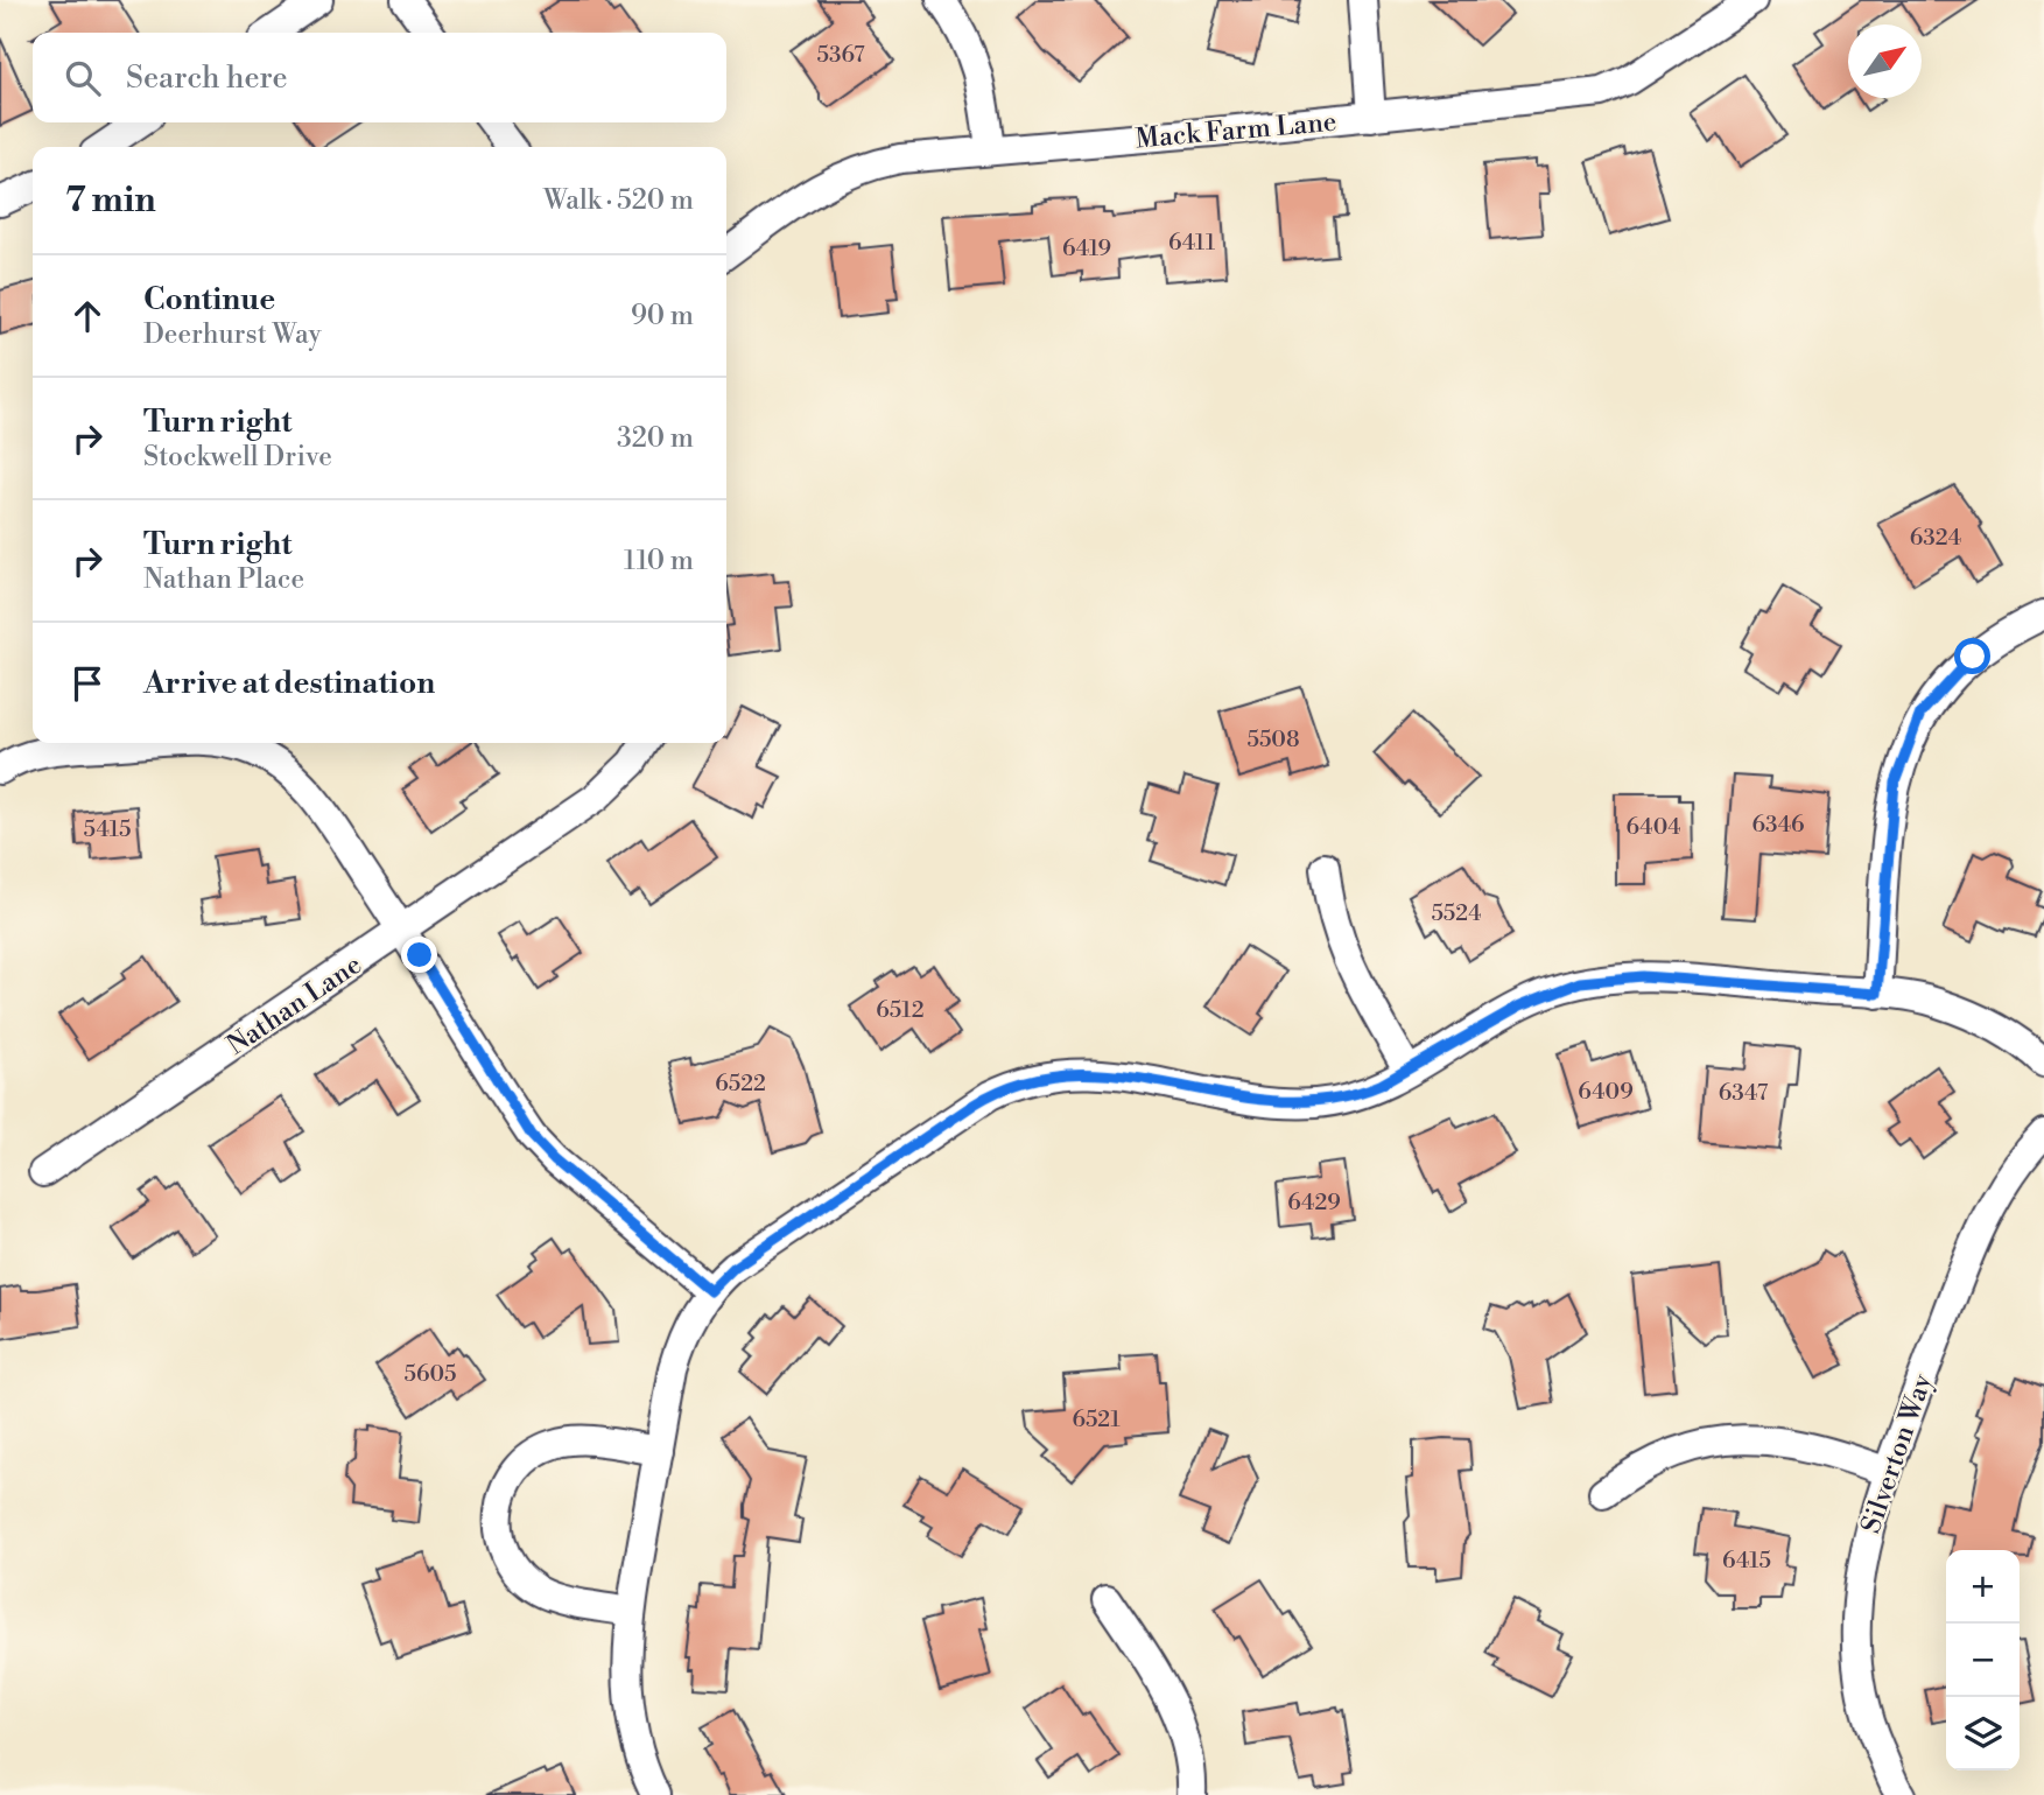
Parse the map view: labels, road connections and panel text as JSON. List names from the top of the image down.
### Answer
{
  "streets": {
    "street": ["Mack Farm Lane", "Nathan Lane", "Silverton Way"]
  },
  "house_numbers": [
    "5367",
    "6411",
    "6419",
    "6324",
    "5508",
    "6346",
    "6404",
    "5415",
    "5524",
    "6512",
    "6522",
    "6409",
    "6347",
    "6429",
    "5605",
    "6521",
    "6415"
  ],
  "north": "top right",
  "page": {
    "search": "Search here",
    "heading": ["7 min", "Walk · 520 m"],
    "list": [
      ["Continue", "Deerhurst Way", "90 m"],
      ["Turn right", "Stockwell Drive", "320 m"],
      ["Turn right", "Nathan Place", "110 m"],
      "Arrive at destination"
    ],
    "map_buttons": ["+", "−"]
  }
}
